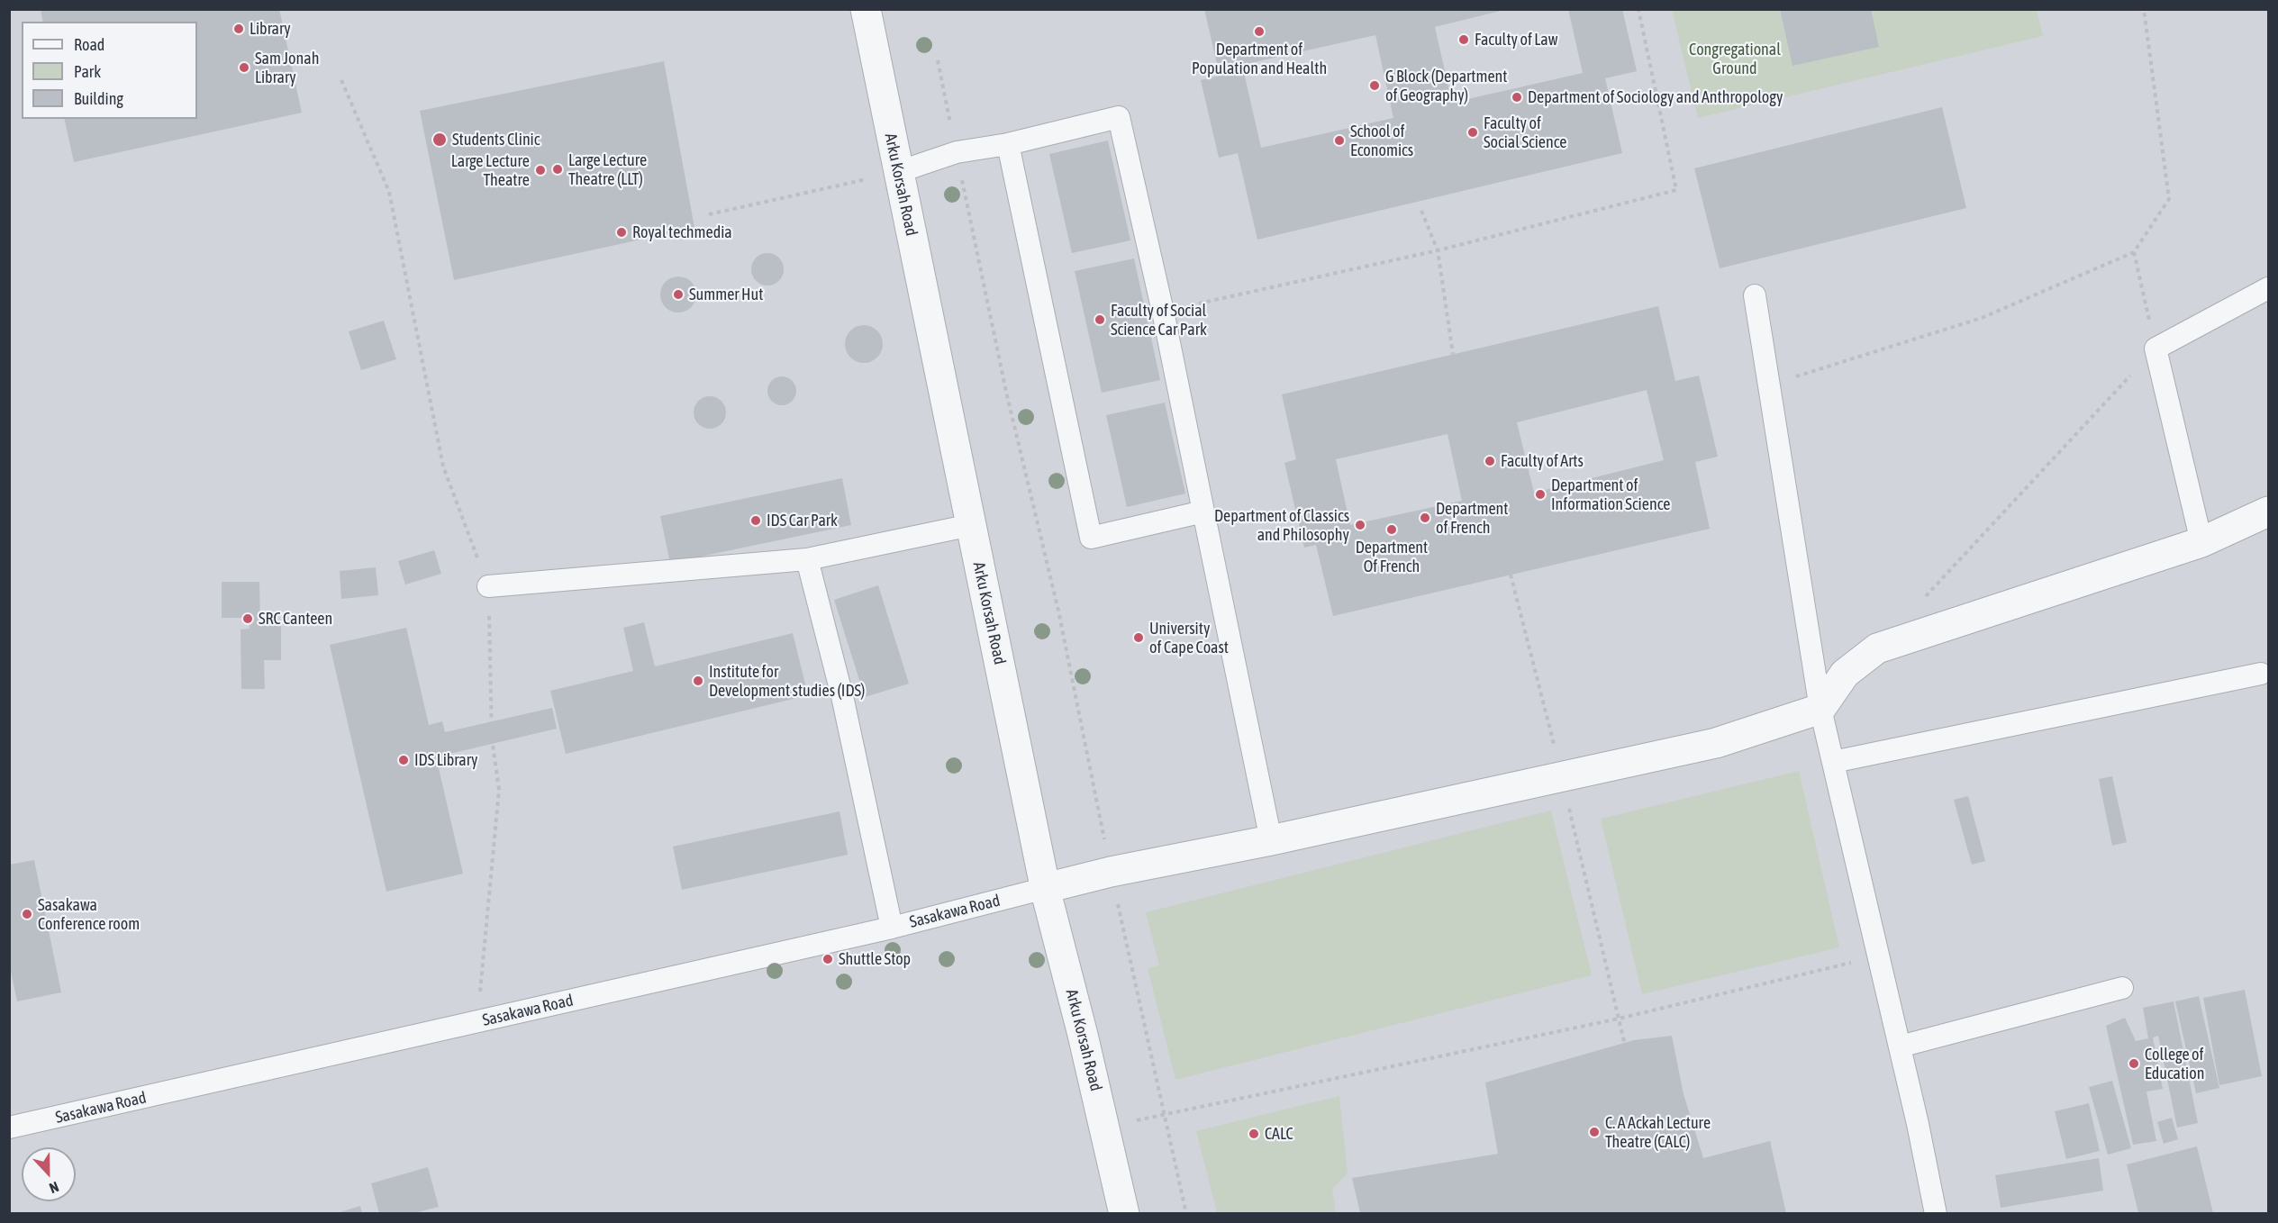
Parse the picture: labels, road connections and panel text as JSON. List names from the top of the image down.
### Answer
{
  "streets": {
    "street": ["Arku Korsah Road"],
    "lane": ["Sasakawa Road"]
  },
  "crossings": [
    ["Arku Korsah Road", "Sasakawa Road"]
  ],
  "parks": ["Congregational Ground"],
  "places": [
    "Library",
    "Department of Population and Health",
    "Faculty of Law",
    "Sam Jonah Library",
    "G Block (Department of Geography)",
    "Department of Sociology and Anthropology",
    "Faculty of Social Science",
    "Students Clinic",
    "School of Economics",
    "Large Lecture Theatre (LLT)",
    "Large Lecture Theatre",
    "Royal techmedia",
    "Summer Hut",
    "Faculty of Social Science Car Park",
    "Faculty of Arts",
    "Department of Information Science",
    "Department of French",
    "IDS Car Park",
    "Department of Classics and Philosophy",
    "Department Of French",
    "SRC Canteen",
    "University of Cape Coast",
    "Institute for Development studies (IDS)",
    "IDS Library",
    "Sasakawa Conference room",
    "Shuttle Stop",
    "College of Education",
    "C. A Ackah Lecture Theatre (CALC)",
    "CALC"
  ],
  "legend": ["Road", "Park", "Building"],
  "north": "bottom"
}
